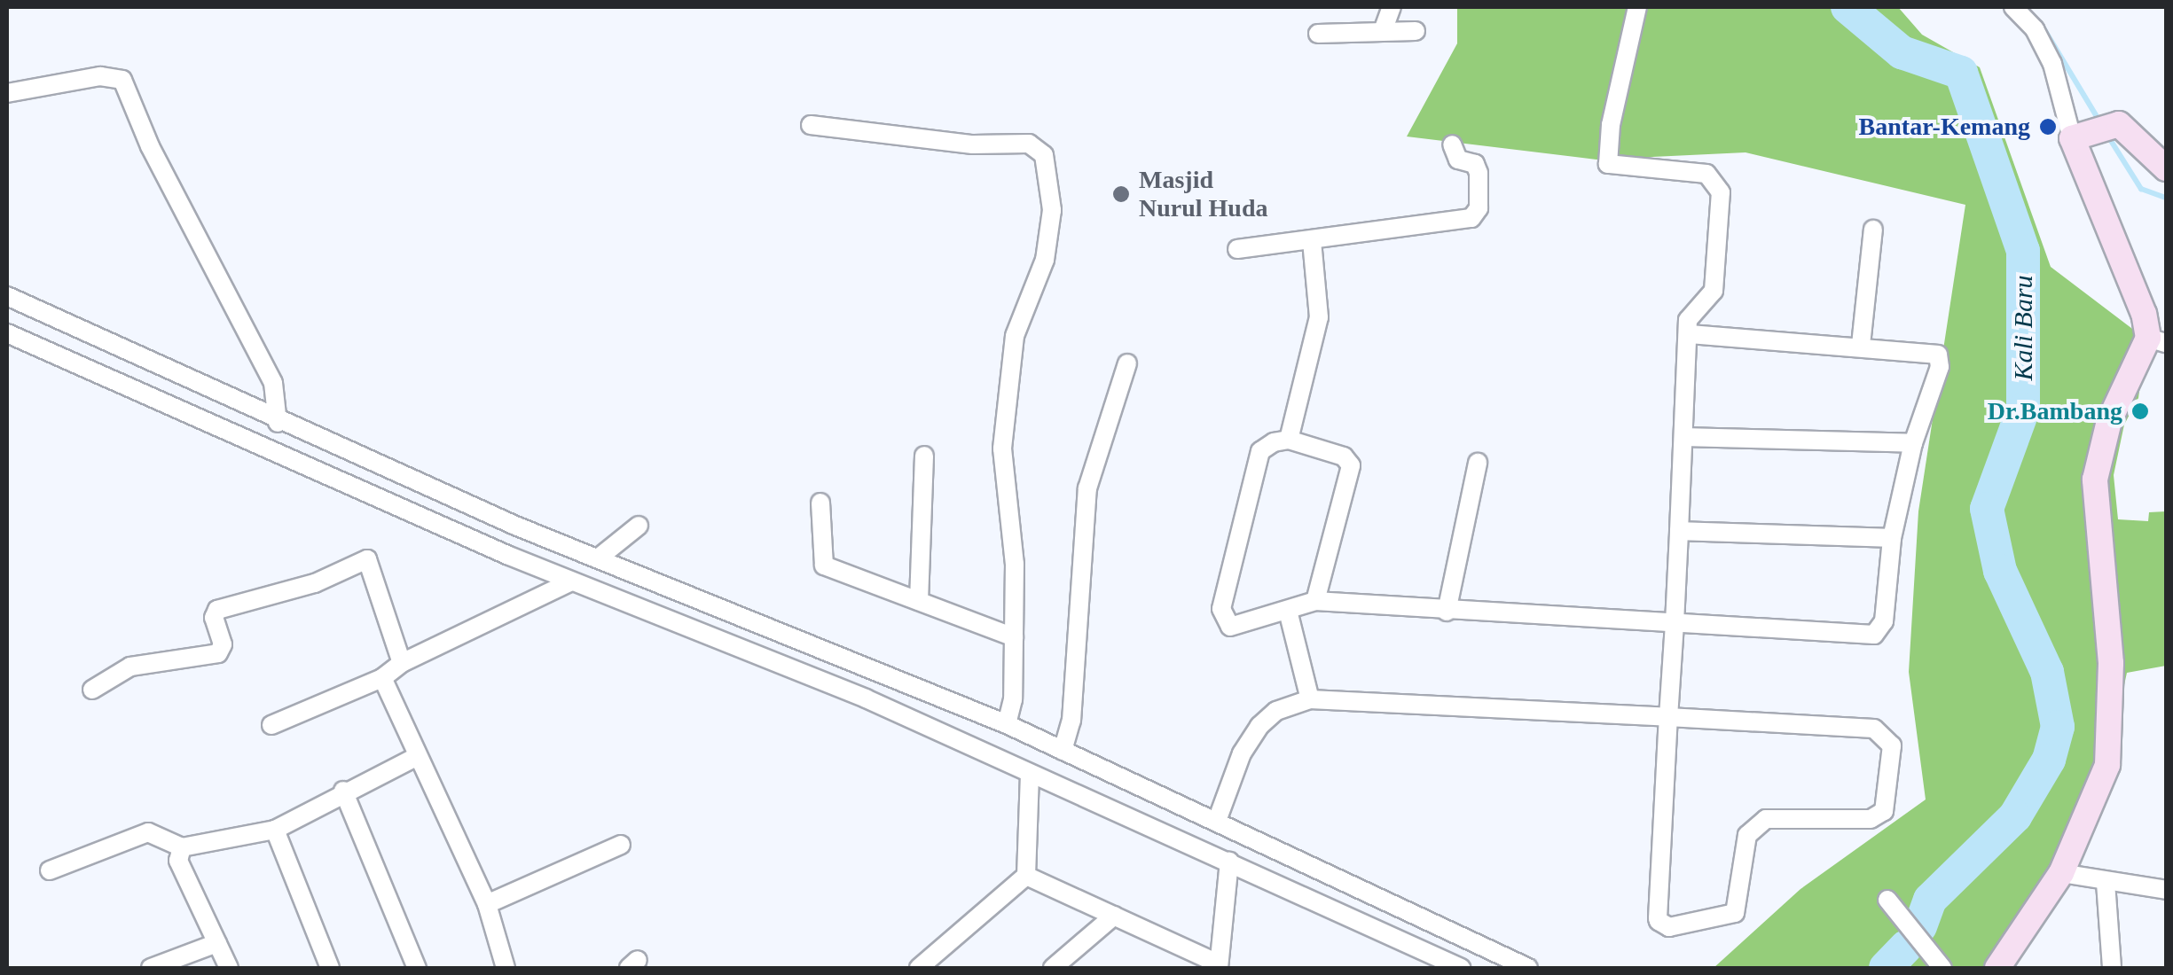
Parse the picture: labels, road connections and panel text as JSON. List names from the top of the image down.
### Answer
{
  "water": ["Kali Baru"],
  "places": ["Bantar-Kemang", "Masjid Nurul Huda", "Dr.Bambang"]
}
